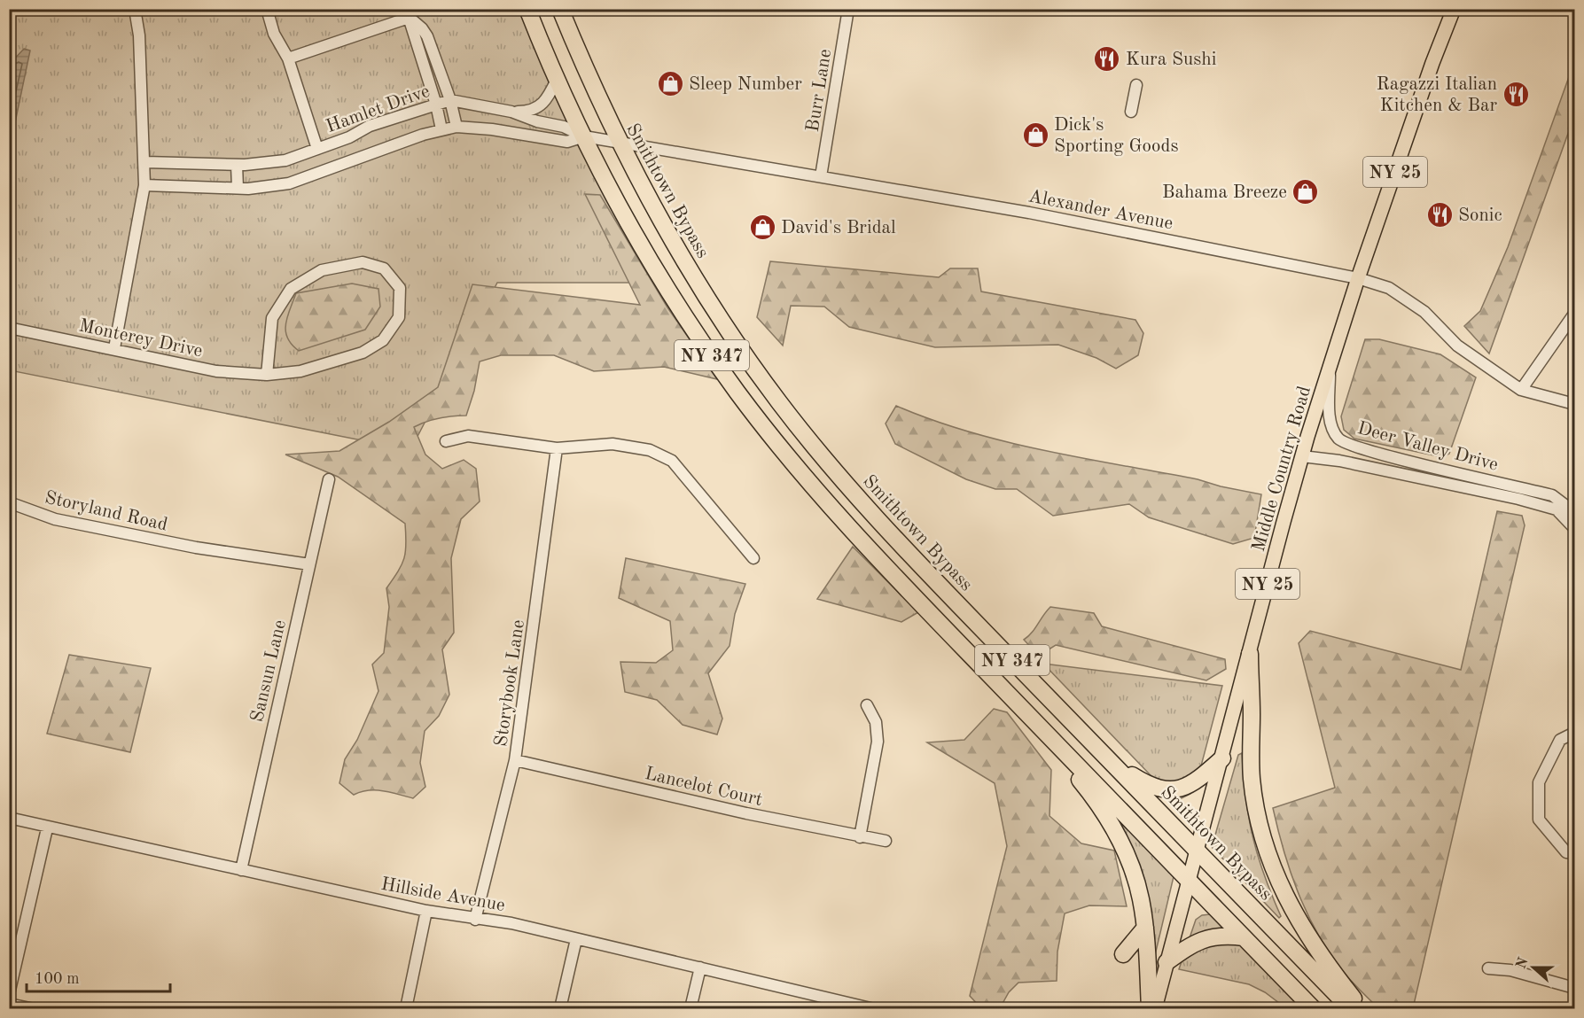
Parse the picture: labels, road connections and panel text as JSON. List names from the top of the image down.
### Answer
{
  "streets": {
    "highway": ["Smithtown Bypass", "NY 347"],
    "main road": ["NY 25", "Middle Country Road"],
    "street": [
      "Burr Lane",
      "Hamlet Drive",
      "Alexander Avenue",
      "Monterey Drive",
      "Deer Valley Drive",
      "Storyland Road",
      "Sansun Lane",
      "Storybook Lane",
      "Lancelot Court",
      "Hillside Avenue"
    ]
  },
  "crossings": [
    ["Burr Lane", "Alexander Avenue"],
    ["Hamlet Drive", "Alexander Avenue"],
    ["Hamlet Drive", "NY 347"],
    ["Smithtown Bypass", "Alexander Avenue"],
    ["Smithtown Bypass", "Middle Country Road"],
    ["Alexander Avenue", "NY 347"],
    ["Alexander Avenue", "Middle Country Road"],
    ["NY 347", "Middle Country Road"],
    ["Deer Valley Drive", "Middle Country Road"],
    ["Storyland Road", "Sansun Lane"],
    ["Sansun Lane", "Hillside Avenue"],
    ["Storybook Lane", "Lancelot Court"],
    ["Storybook Lane", "Hillside Avenue"]
  ],
  "places": {
    "restaurant": ["Kura Sushi", "Ragazzi Italian Kitchen & Bar", "Sonic"],
    "shop": [
      "Sleep Number",
      "Dick's Sporting Goods",
      "Bahama Breeze",
      "David's Bridal"
    ]
  },
  "scale_bar": "100 m",
  "north": "left"
}
